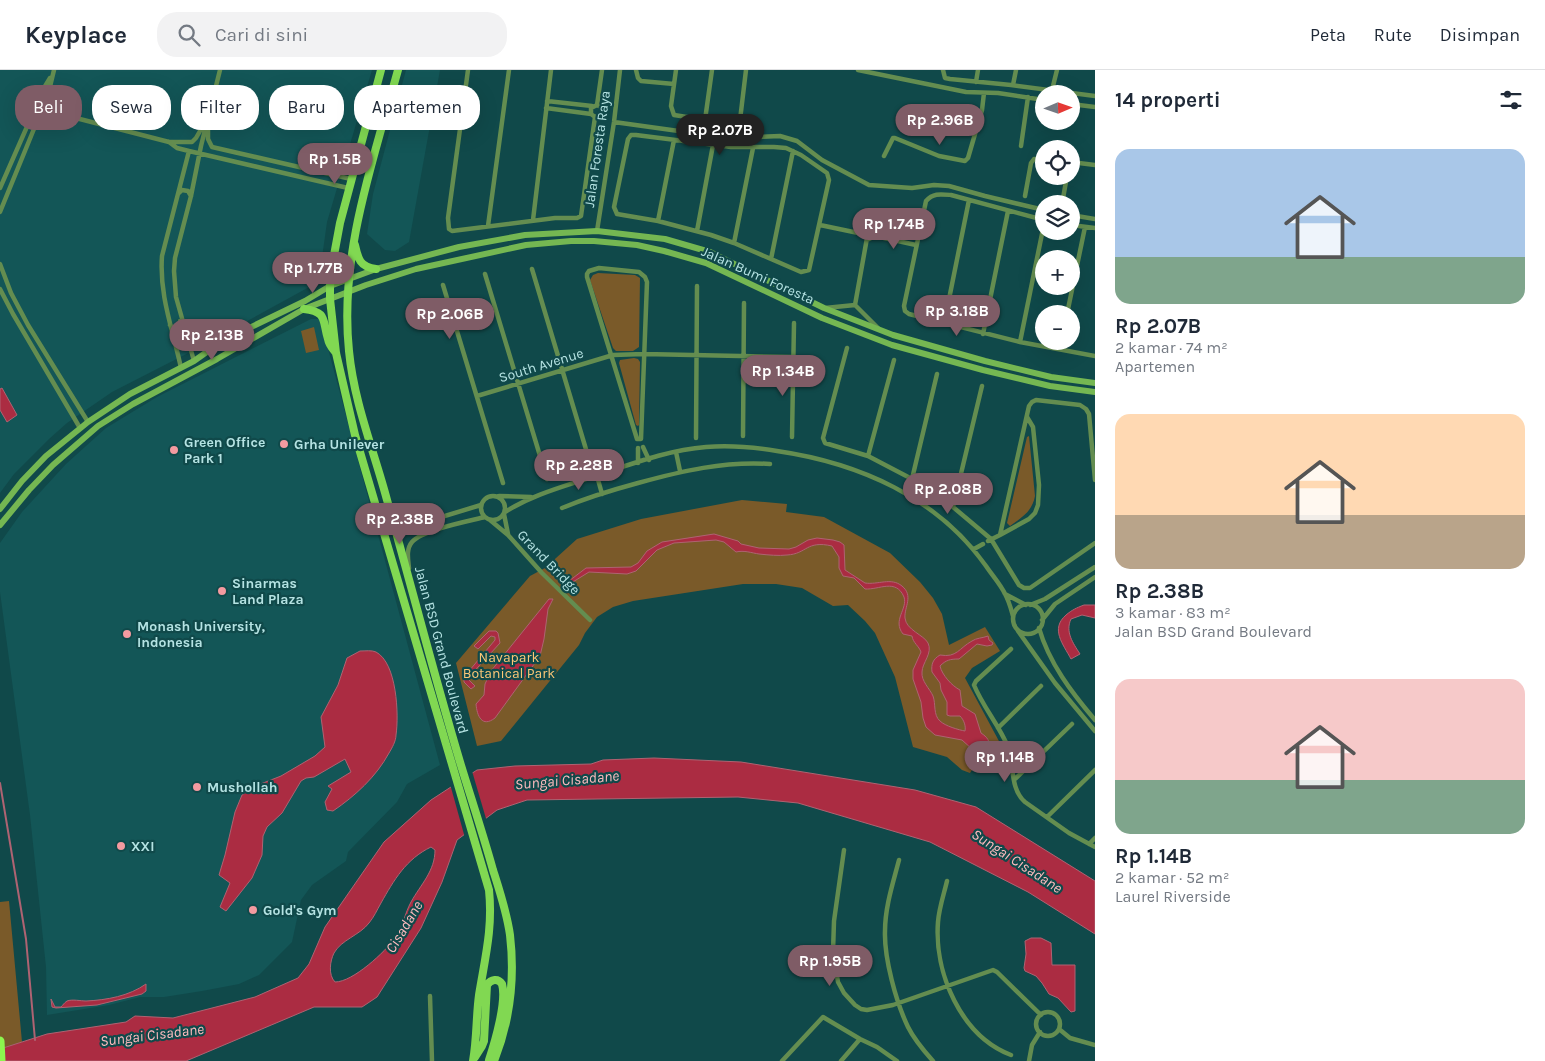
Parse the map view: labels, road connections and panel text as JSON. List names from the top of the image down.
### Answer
{
  "streets": {
    "main road": ["Jalan Bumi Foresta", "Jalan BSD Grand Boulevard"],
    "street": ["Jalan Foresta Raya", "South Avenue", "Grand Bridge"]
  },
  "crossings": [
    ["Jalan Foresta Raya", "Jalan Bumi Foresta"],
    ["Jalan Bumi Foresta", "Jalan BSD Grand Boulevard"]
  ],
  "water": ["Sungai Cisadane", "Cisadane"],
  "parks": ["Navapark Botanical Park"],
  "places": [
    "Grha Unilever",
    "Green Office Park 1",
    "Sinarmas Land Plaza",
    "Monash University, Indonesia",
    "Mushollah",
    "XXI",
    "Gold's Gym"
  ],
  "north": "right",
  "page": {
    "header": "Keyplace",
    "search": "Cari di sini",
    "nav": ["Peta", "Rute", "Disimpan"],
    "heading": "14 properti",
    "map_buttons": ["+", "−"],
    "chip": [
      "Beli",
      "Sewa",
      "Filter",
      "Baru",
      "Apartemen"
    ],
    "price": [
      "Rp 2.96B",
      "Rp 2.07B",
      "Rp 1.5B",
      "Rp 1.74B",
      "Rp 1.77B",
      "Rp 3.18B",
      "Rp 2.06B",
      "Rp 2.13B",
      "Rp 1.34B",
      "Rp 2.28B",
      "Rp 2.08B",
      "Rp 2.38B",
      "Rp 1.14B",
      "Rp 1.95B"
    ],
    "list": [
      {
        "name": "Rp 2.07B",
        "note": "2 kamar · 74 m² · Apartemen"
      },
      {
        "name": "Rp 2.38B",
        "note": "3 kamar · 83 m² · Jalan BSD Grand Boulevard"
      },
      {
        "name": "Rp 1.14B",
        "note": "2 kamar · 52 m² · Laurel Riverside"
      }
    ]
  }
}
